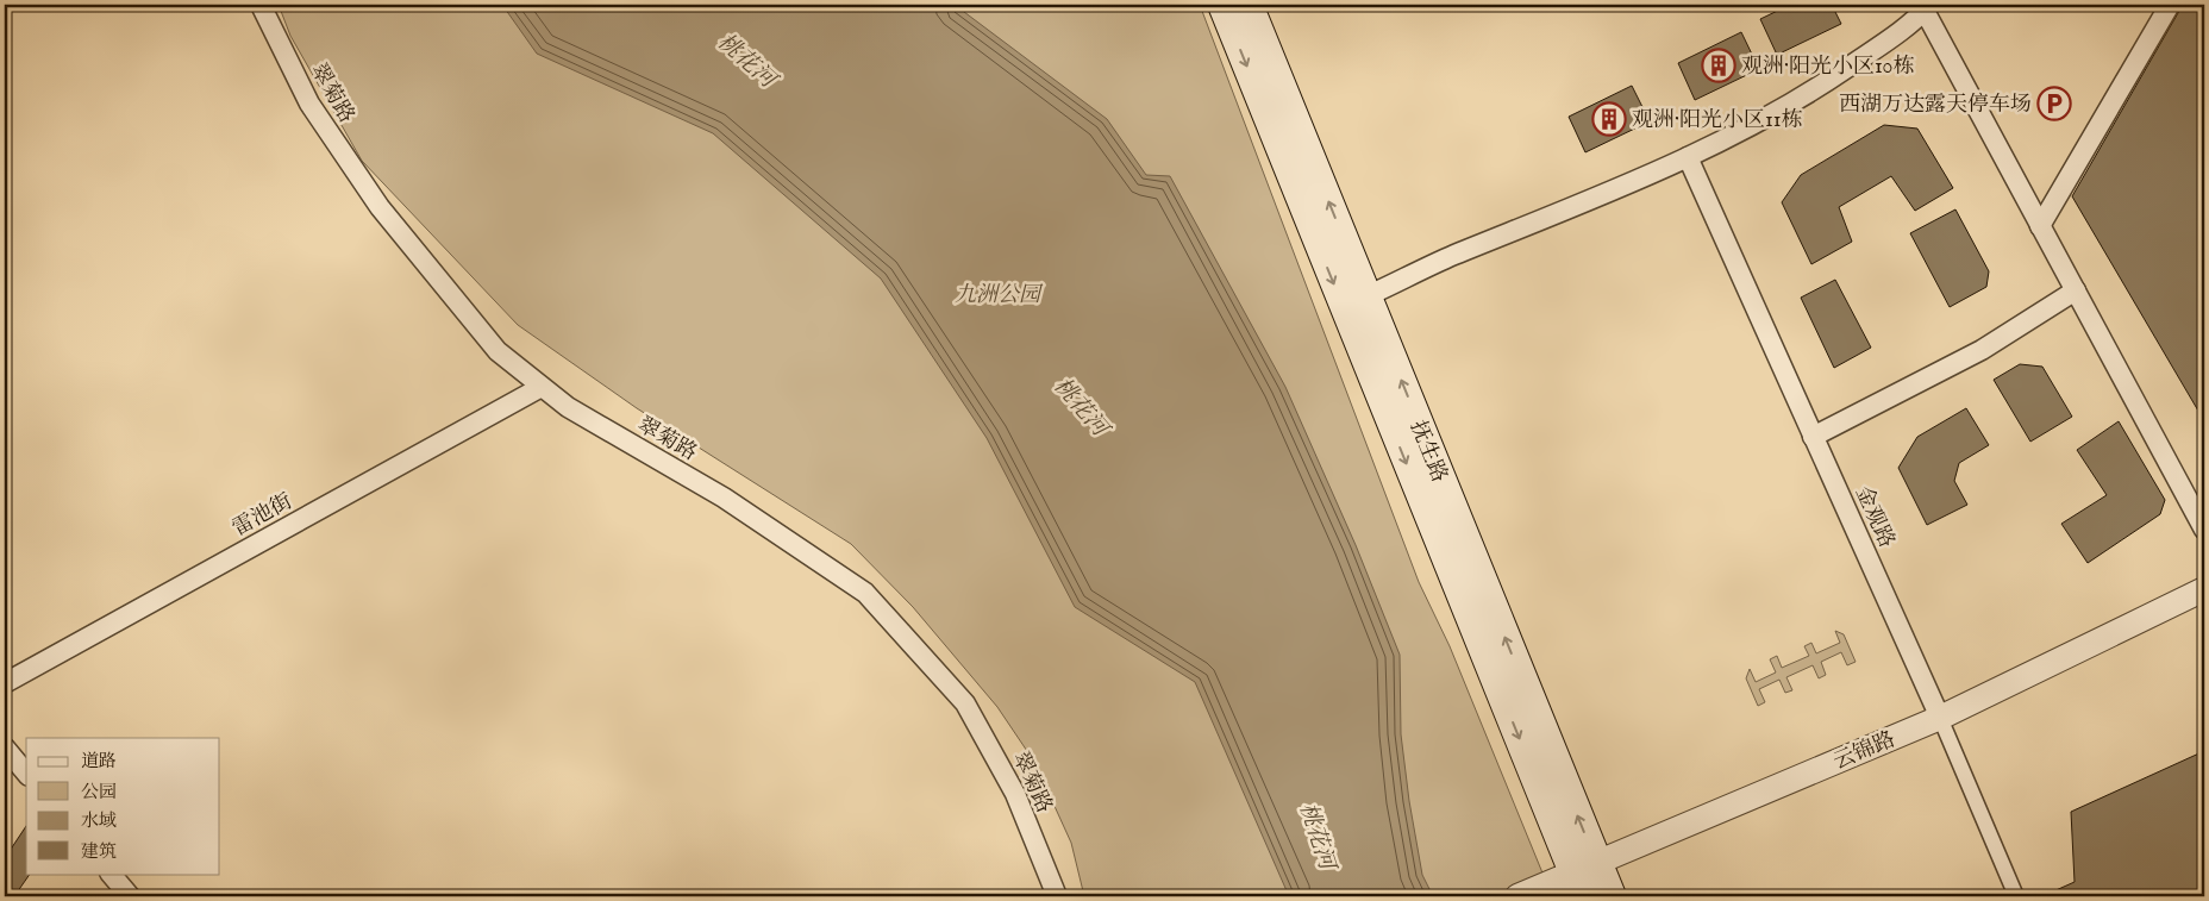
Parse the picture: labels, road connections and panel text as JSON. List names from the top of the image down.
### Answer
{
  "streets": {
    "main road": ["抚生路"],
    "street": [
      "翠菊路",
      "雷池街",
      "金观路",
      "云锦路"
    ]
  },
  "crossings": [
    ["翠菊路", "雷池街"],
    ["抚生路", "云锦路"],
    ["金观路", "云锦路"]
  ],
  "water": ["桃花河"],
  "parks": ["九洲公园"],
  "places": {
    "building": ["观洲·阳光小区10栋", "观洲·阳光小区11栋"],
    "parking": ["西湖万达露天停车场"]
  },
  "legend": [
    "道路",
    "公园",
    "水域",
    "建筑"
  ]
}
